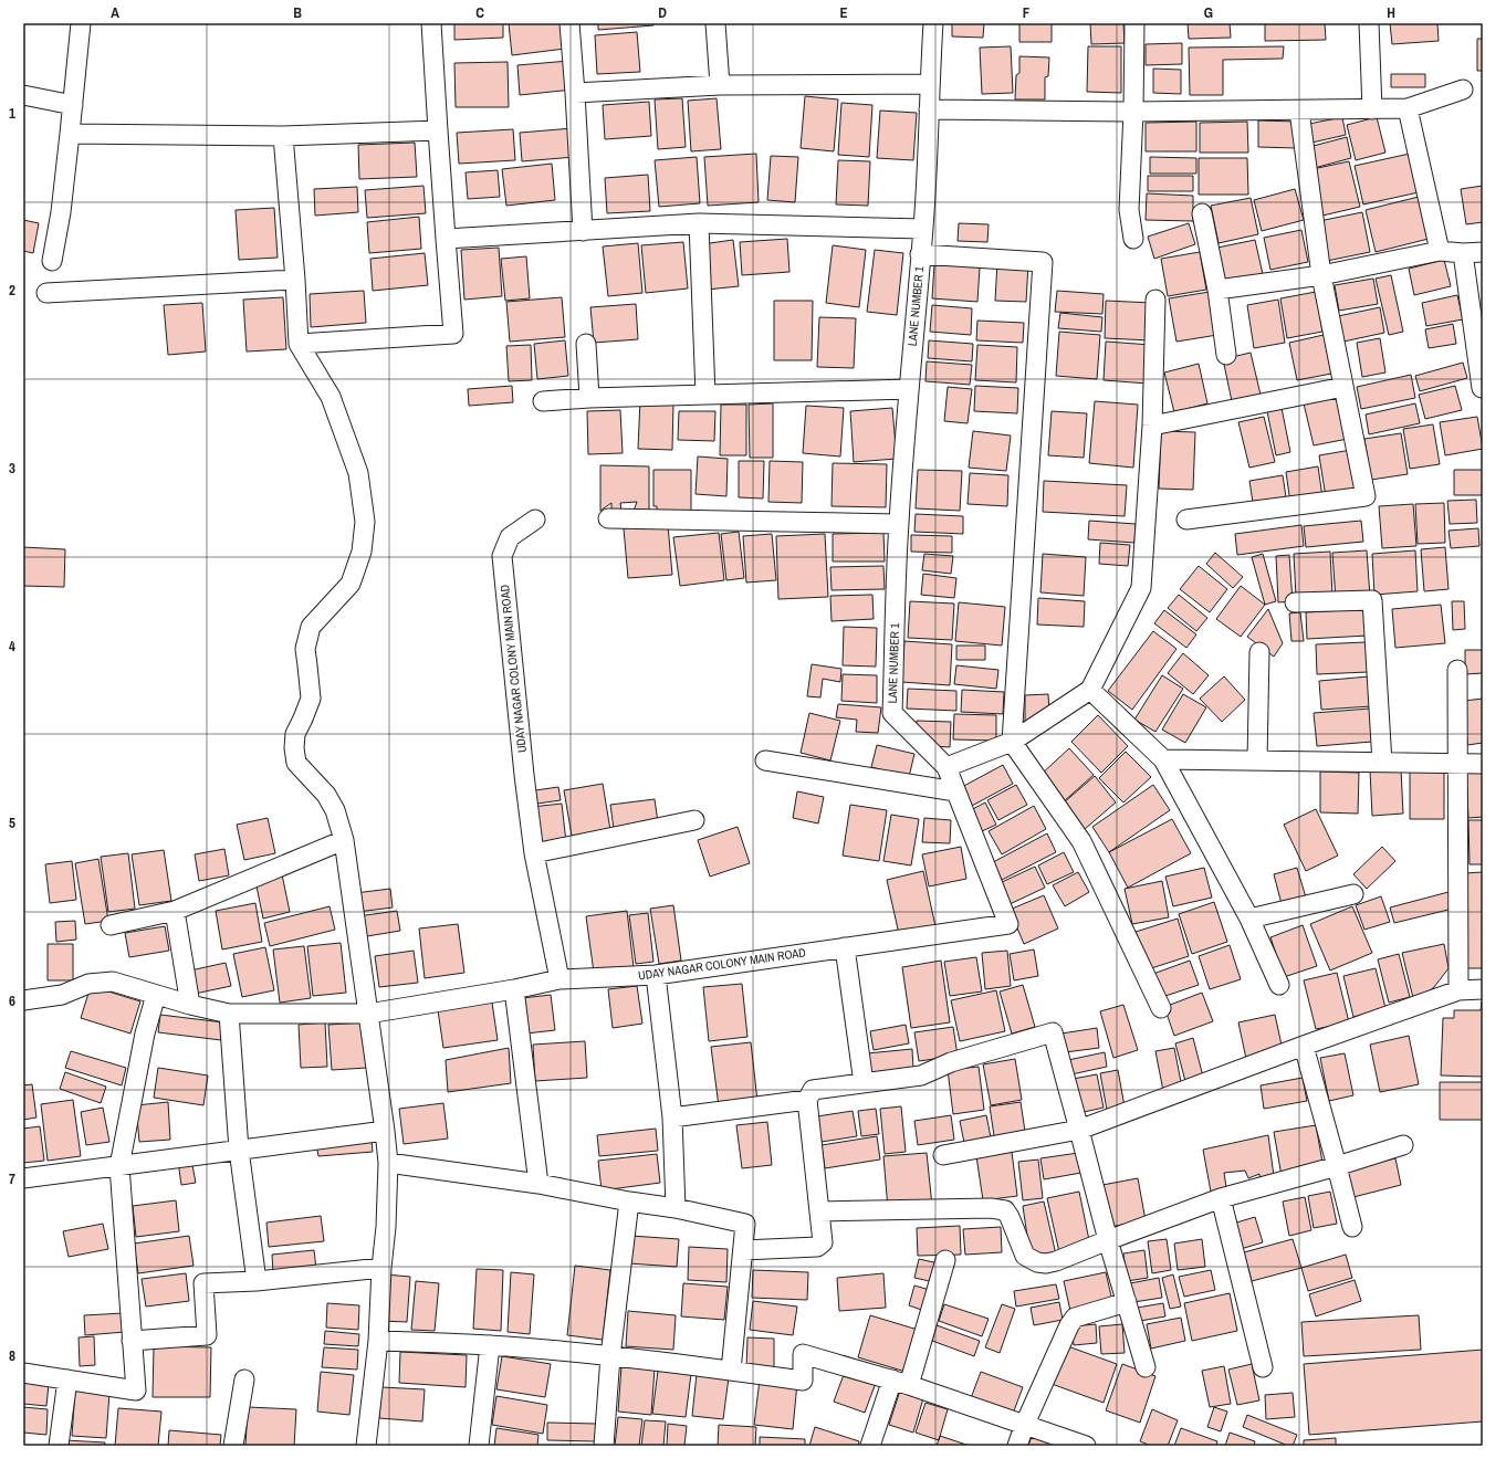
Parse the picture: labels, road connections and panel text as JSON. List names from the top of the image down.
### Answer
{
  "streets": {
    "street": ["LANE NUMBER 1", "UDAY NAGAR COLONY MAIN ROAD"]
  },
  "crossings": [
    ["LANE NUMBER 1", "UDAY NAGAR COLONY MAIN ROAD"]
  ],
  "grid": {
    "columns": [
      "A",
      "B",
      "C",
      "D",
      "E",
      "F",
      "G",
      "H"
    ],
    "rows": [
      "1",
      "2",
      "3",
      "4",
      "5",
      "6",
      "7",
      "8"
    ]
  }
}
